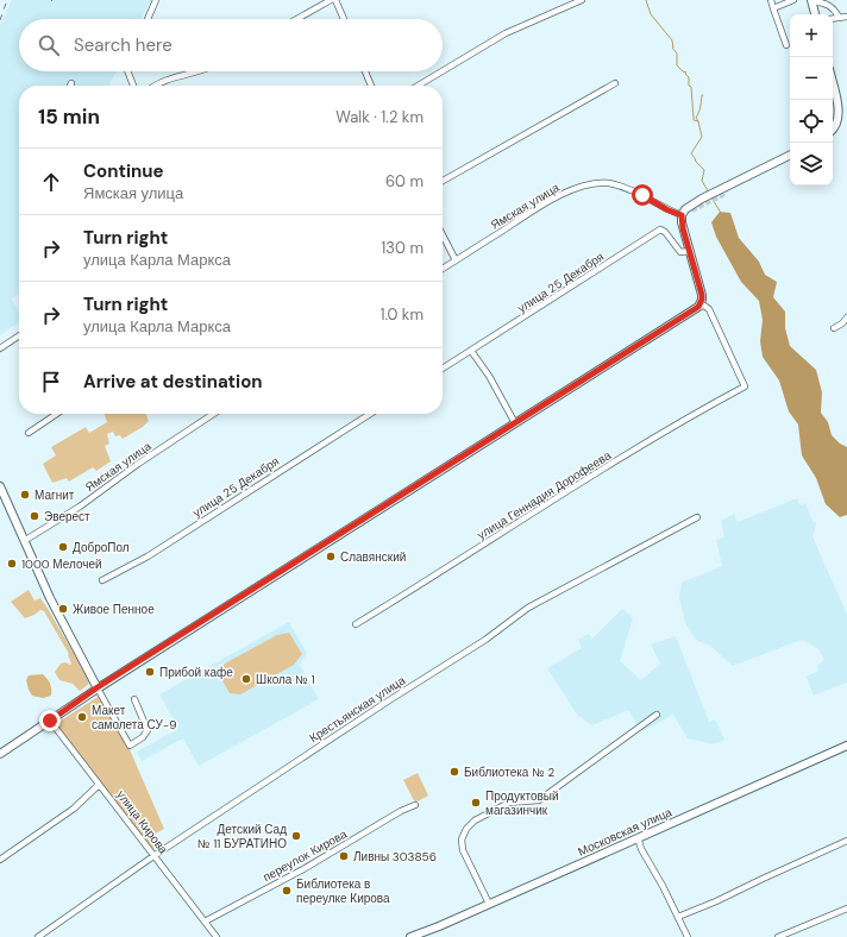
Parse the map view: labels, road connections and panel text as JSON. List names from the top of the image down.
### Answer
{
  "streets": {
    "street": [
      "Ямская улица",
      "улица 25 Декабря",
      "улица Геннадия Дорофеева",
      "Крестьянская улица",
      "улица Кирова",
      "Московская улица",
      "переулок Кирова"
    ]
  },
  "crossings": [
    ["Крестьянская улица", "улица Кирова"],
    ["улица Кирова", "переулок Кирова"]
  ],
  "places": [
    "Магнит",
    "Эверест",
    "ДоброПол",
    "Славянский",
    "1000 Мелочей",
    "Живое Пенное",
    "Прибой кафе",
    "Школа № 1",
    "Макет самолета СУ-9",
    "Библиотека № 2",
    "Продуктовый магазинчик",
    "Детский Сад № 11 БУРАТИНО",
    "Ливны 303856",
    "Библиотека в переулке Кирова"
  ],
  "page": {
    "map_buttons": ["+", "−"],
    "search": "Search here",
    "heading": ["15 min", "Walk · 1.2 km"],
    "list": [
      ["Continue", "Ямская улица", "60 m"],
      ["Turn right", "улица Карла Маркса", "130 m"],
      ["Turn right", "улица Карла Маркса", "1.0 km"],
      "Arrive at destination"
    ]
  }
}
